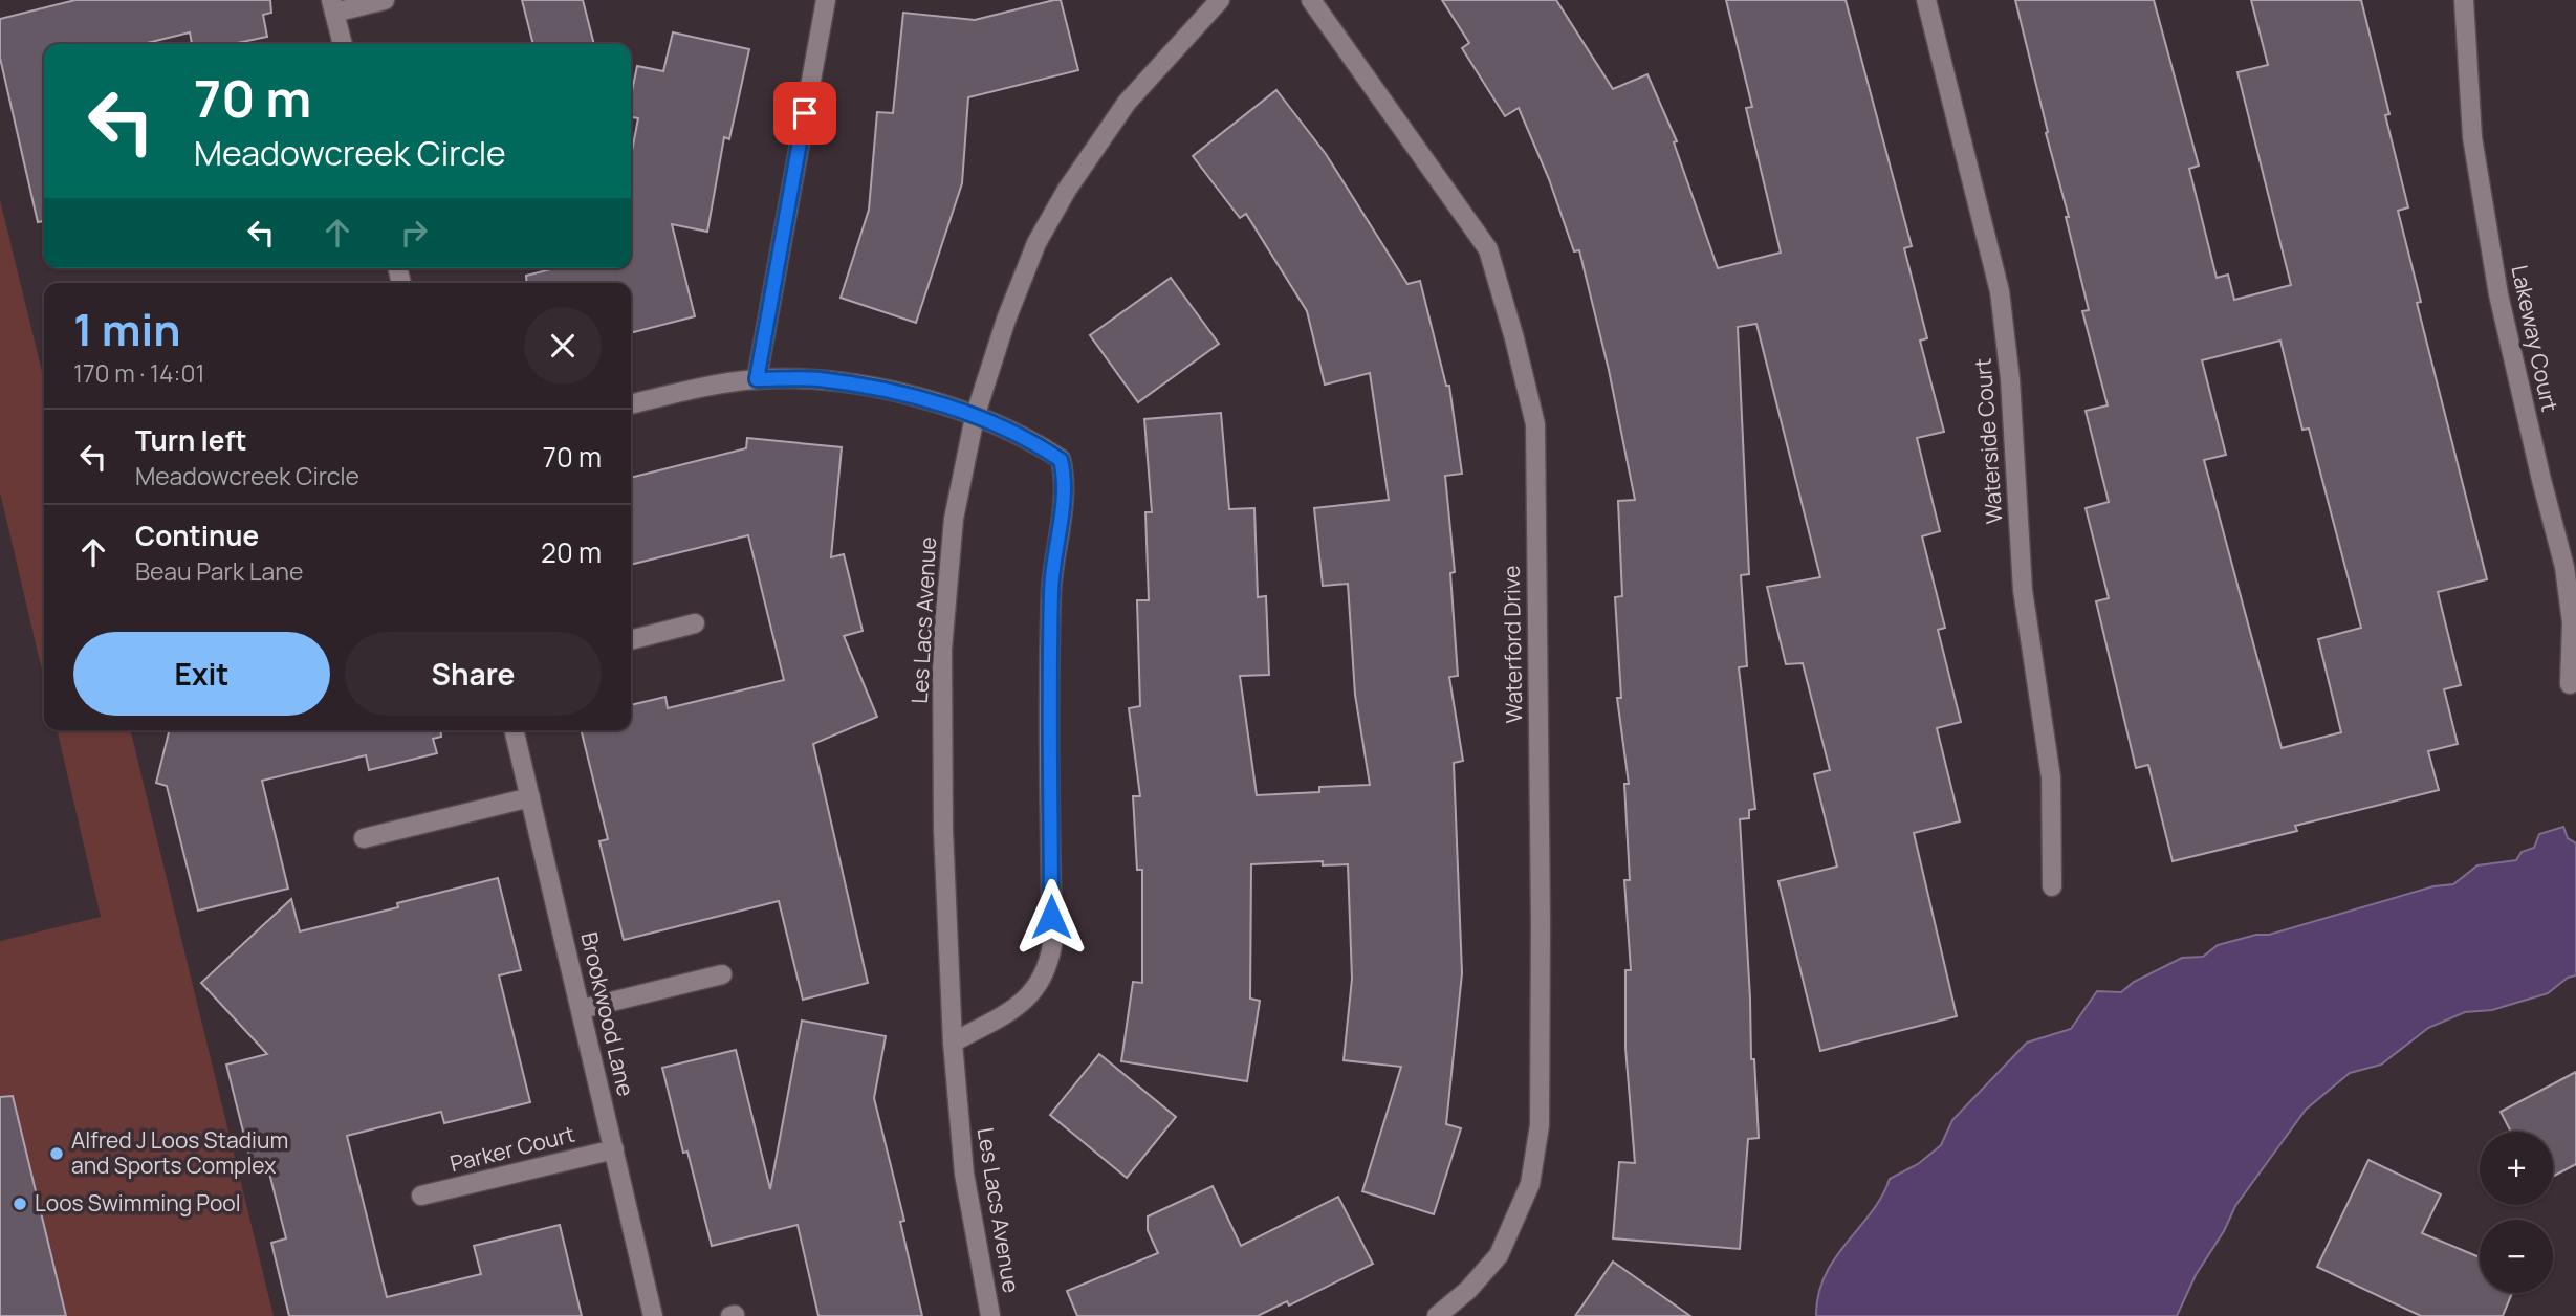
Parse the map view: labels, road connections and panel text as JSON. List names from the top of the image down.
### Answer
{
  "streets": {
    "street": [
      "Lakeway Court",
      "Waterside Court",
      "Les Lacs Avenue",
      "Waterford Drive",
      "Brookwood Lane",
      "Parker Court"
    ]
  },
  "crossings": [
    ["Brookwood Lane", "Parker Court"]
  ],
  "places": ["Alfred J Loos Stadium and Sports Complex", "Loos Swimming Pool"],
  "page": {
    "turn": ["70 m", "Meadowcreek Circle"],
    "heading": ["1 min", "170 m · 14:01"],
    "list": [
      {
        "name": "Turn left",
        "note": "Meadowcreek Circle",
        "value": "70 m"
      },
      {
        "name": "Continue",
        "note": "Beau Park Lane",
        "value": "20 m"
      }
    ],
    "buttons": ["Exit", "Share"],
    "map_buttons": ["+", "−"]
  }
}
